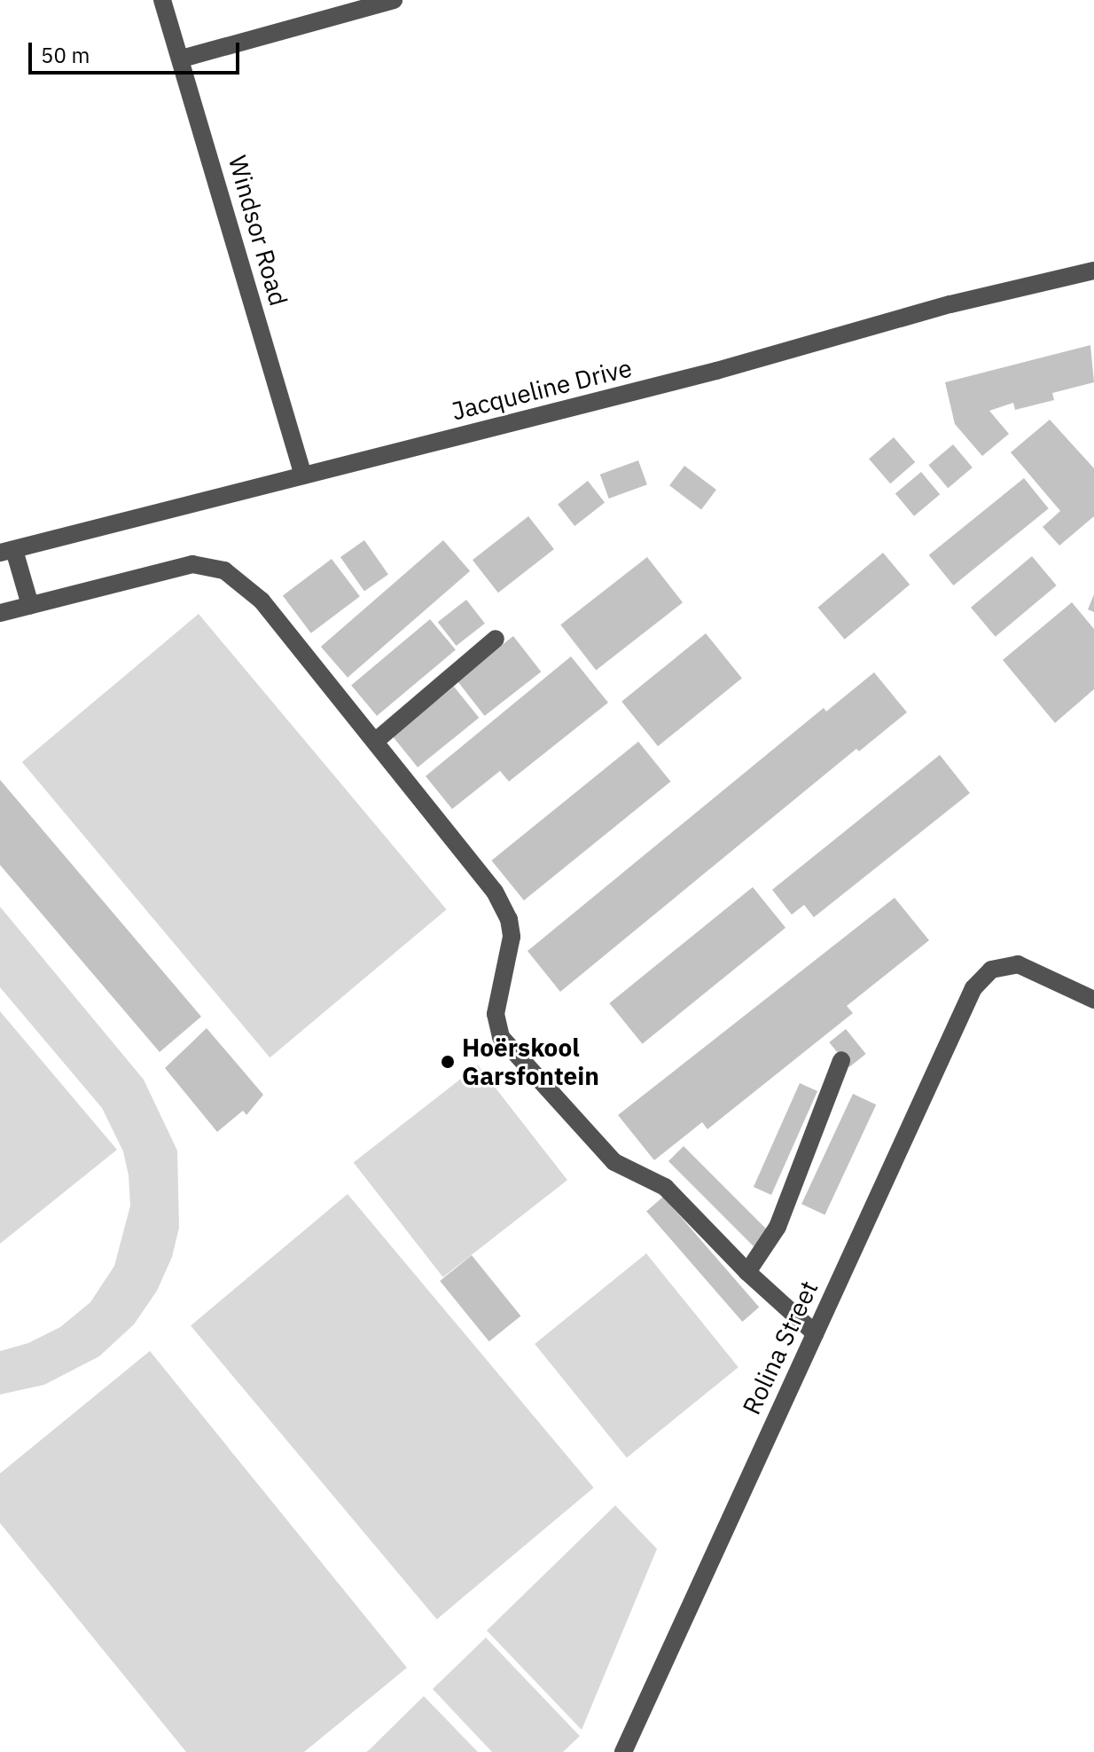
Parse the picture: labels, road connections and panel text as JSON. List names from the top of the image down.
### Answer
{
  "streets": {
    "street": ["Windsor Road", "Jacqueline Drive", "Rolina Street"]
  },
  "crossings": [
    ["Windsor Road", "Jacqueline Drive"]
  ],
  "places": ["Hoërskool Garsfontein"],
  "scale_bar": "50 m"
}
